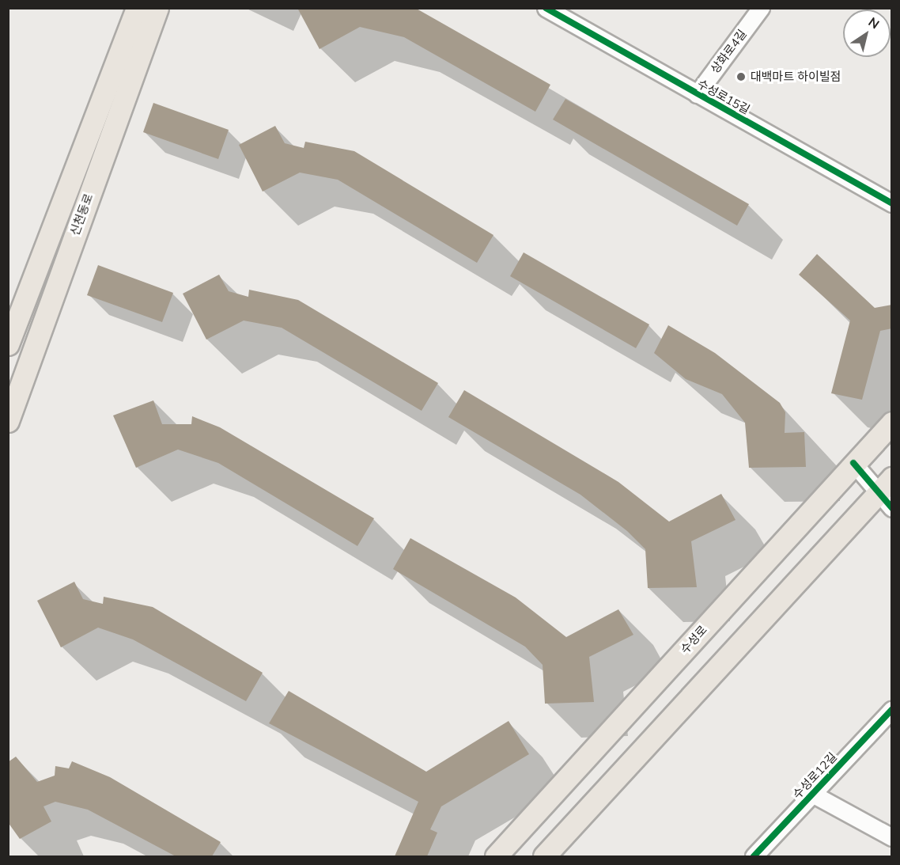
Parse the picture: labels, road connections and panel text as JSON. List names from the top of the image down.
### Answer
{
  "streets": {
    "main road": ["신천동로", "수성로"],
    "street": ["상화로4길", "수성로15길", "수성로12길"]
  },
  "crossings": [
    ["상화로4길", "수성로15길"]
  ],
  "places": ["대백마트 하이빌점"],
  "north": "top right"
}
